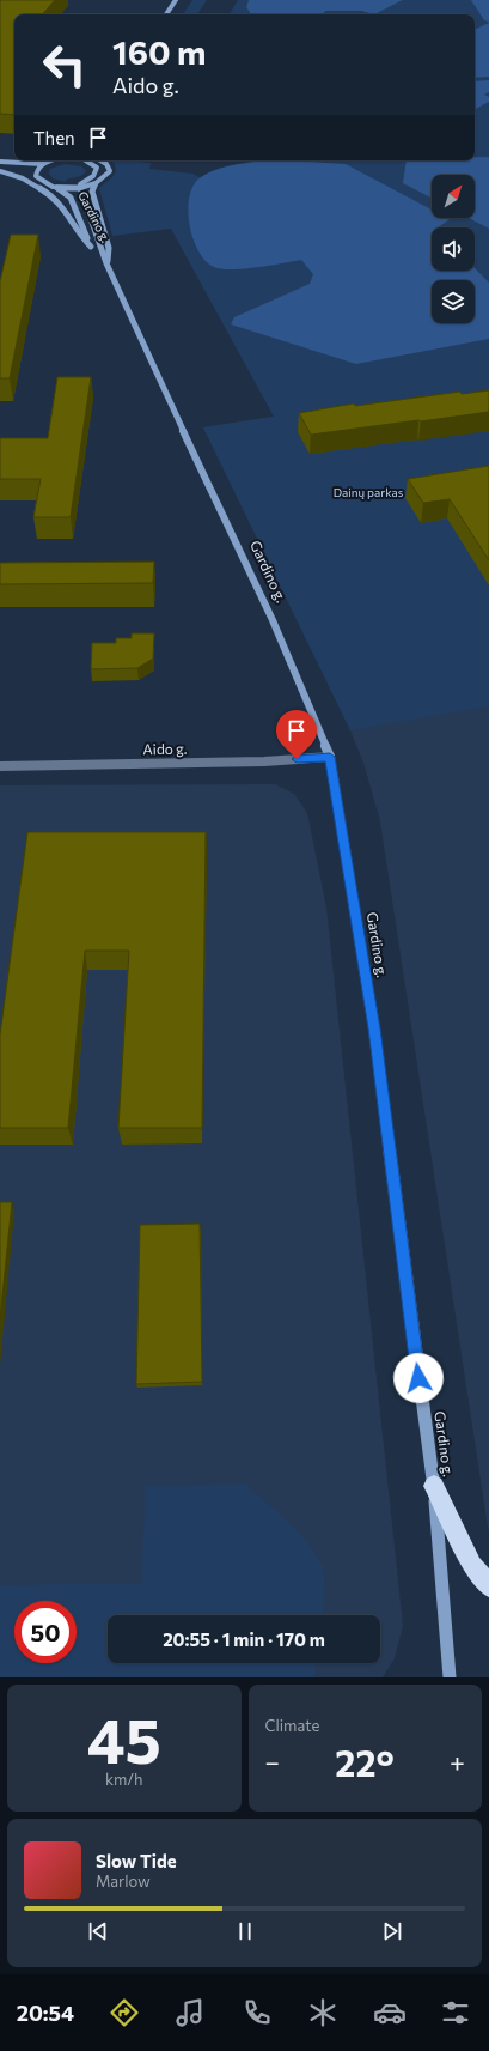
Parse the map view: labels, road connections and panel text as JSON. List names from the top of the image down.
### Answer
{
  "streets": {
    "main road": ["Gardino g."],
    "street": ["Aido g."]
  },
  "crossings": [
    ["Gardino g.", "Aido g."]
  ],
  "parks": ["Dainų parkas"],
  "north": "top right",
  "page": {
    "turn": ["160 m", "Aido g."],
    "then": "Then",
    "limit": "50",
    "trip": "20:55 · 1 min · 170 m",
    "tile": [
      ["45", "km/h"],
      "Climate"
    ],
    "heat": ["−", "22°", "+"],
    "song": ["Slow Tide", "Marlow"],
    "tabs": "20:54"
  }
}
